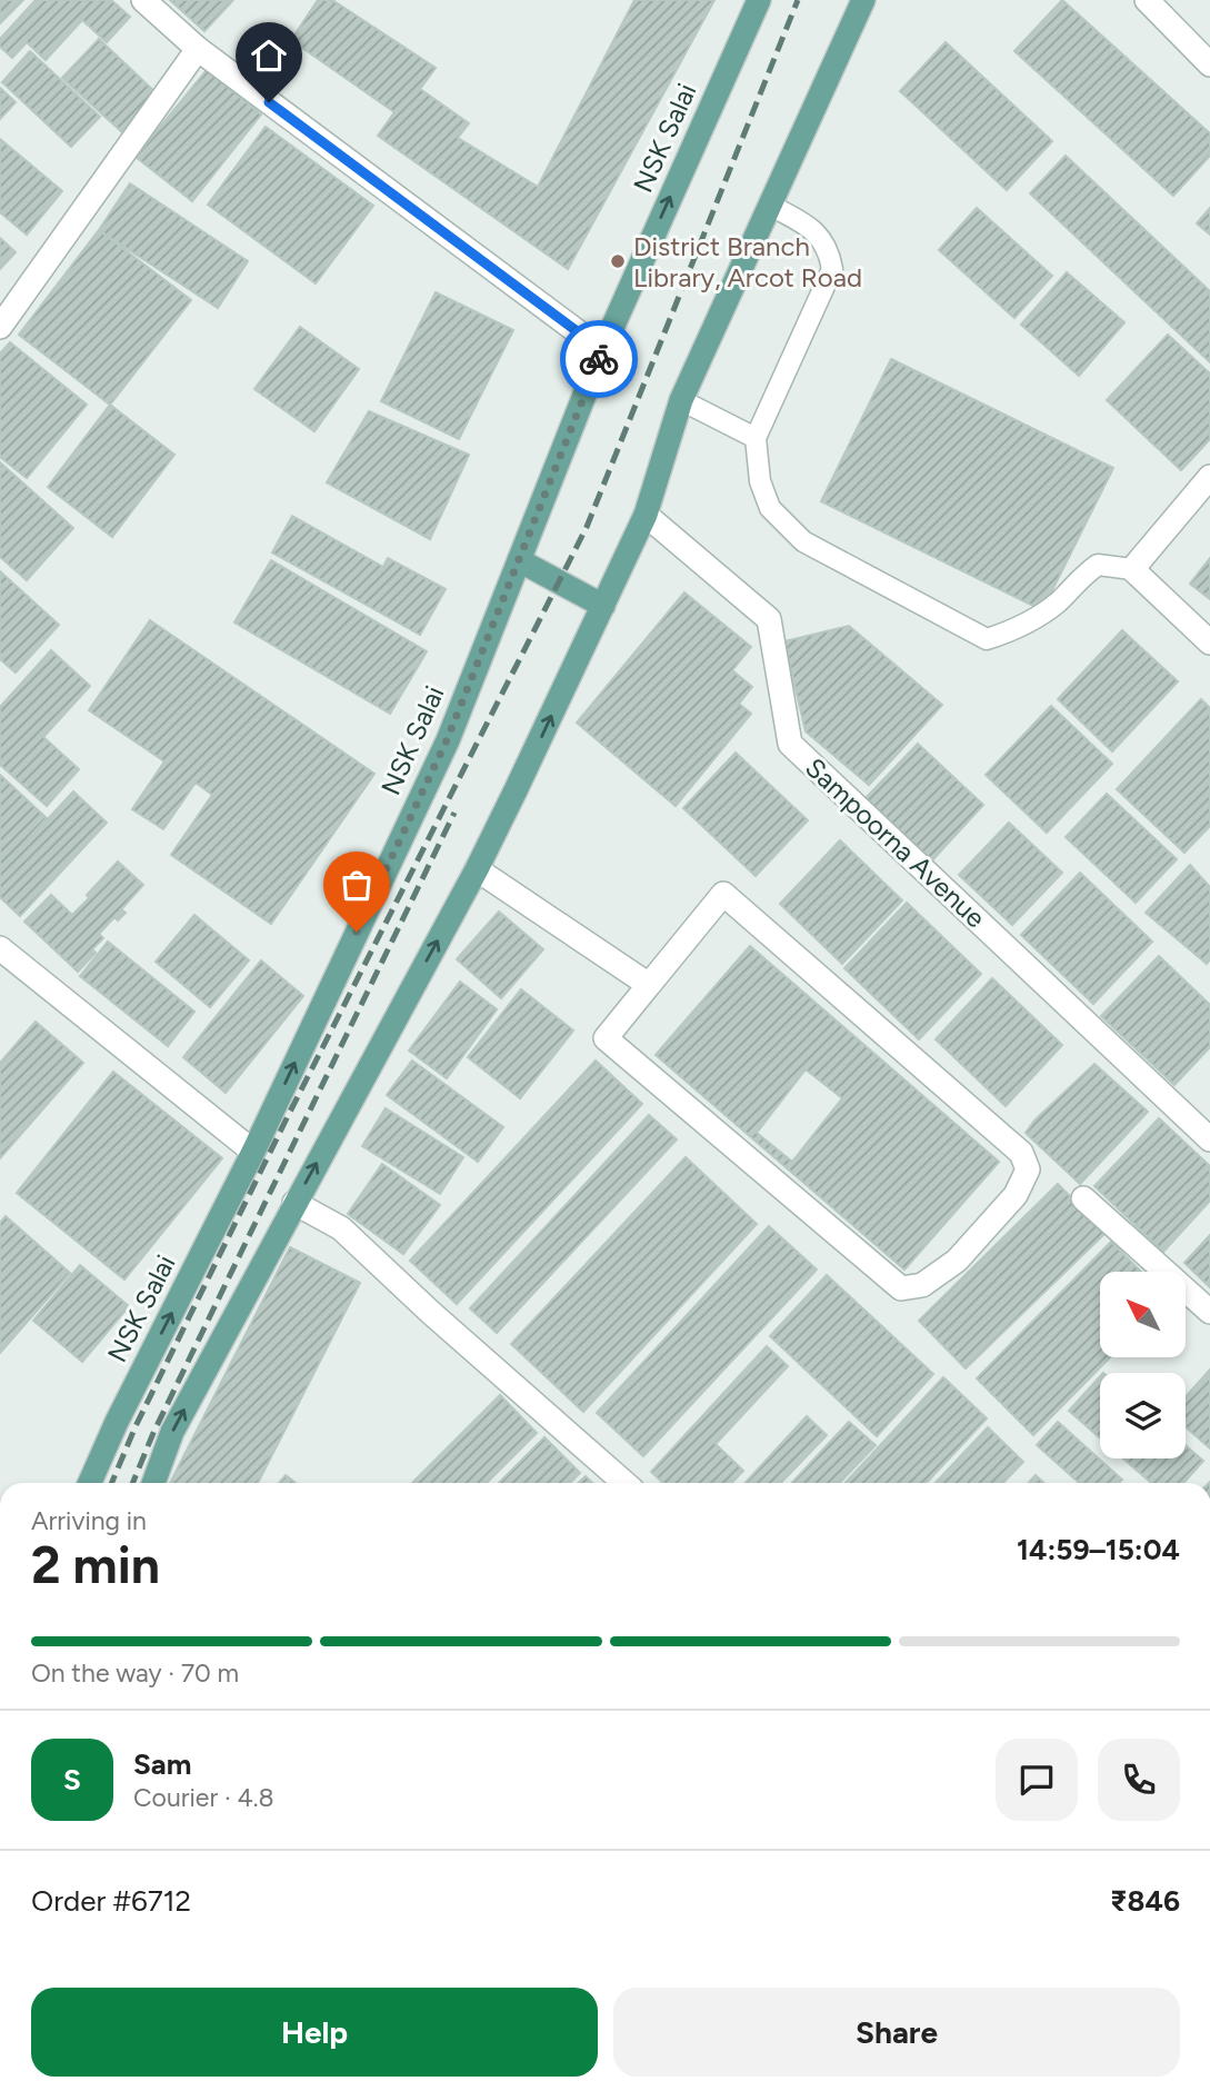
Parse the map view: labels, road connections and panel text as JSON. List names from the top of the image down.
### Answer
{
  "streets": {
    "main road": ["NSK Salai"],
    "street": ["Sampoorna Avenue"]
  },
  "places": ["District Branch Library, Arcot Road"],
  "north": "top left",
  "page": {
    "heading": ["2 min", "Arriving in", "14:59–15:04"],
    "panel": [
      "Sam",
      "Courier · 4.8",
      "Order #6712",
      "₹846"
    ],
    "bar": "On the way · 70 m",
    "round": "S",
    "buttons": ["Help", "Share"]
  }
}
